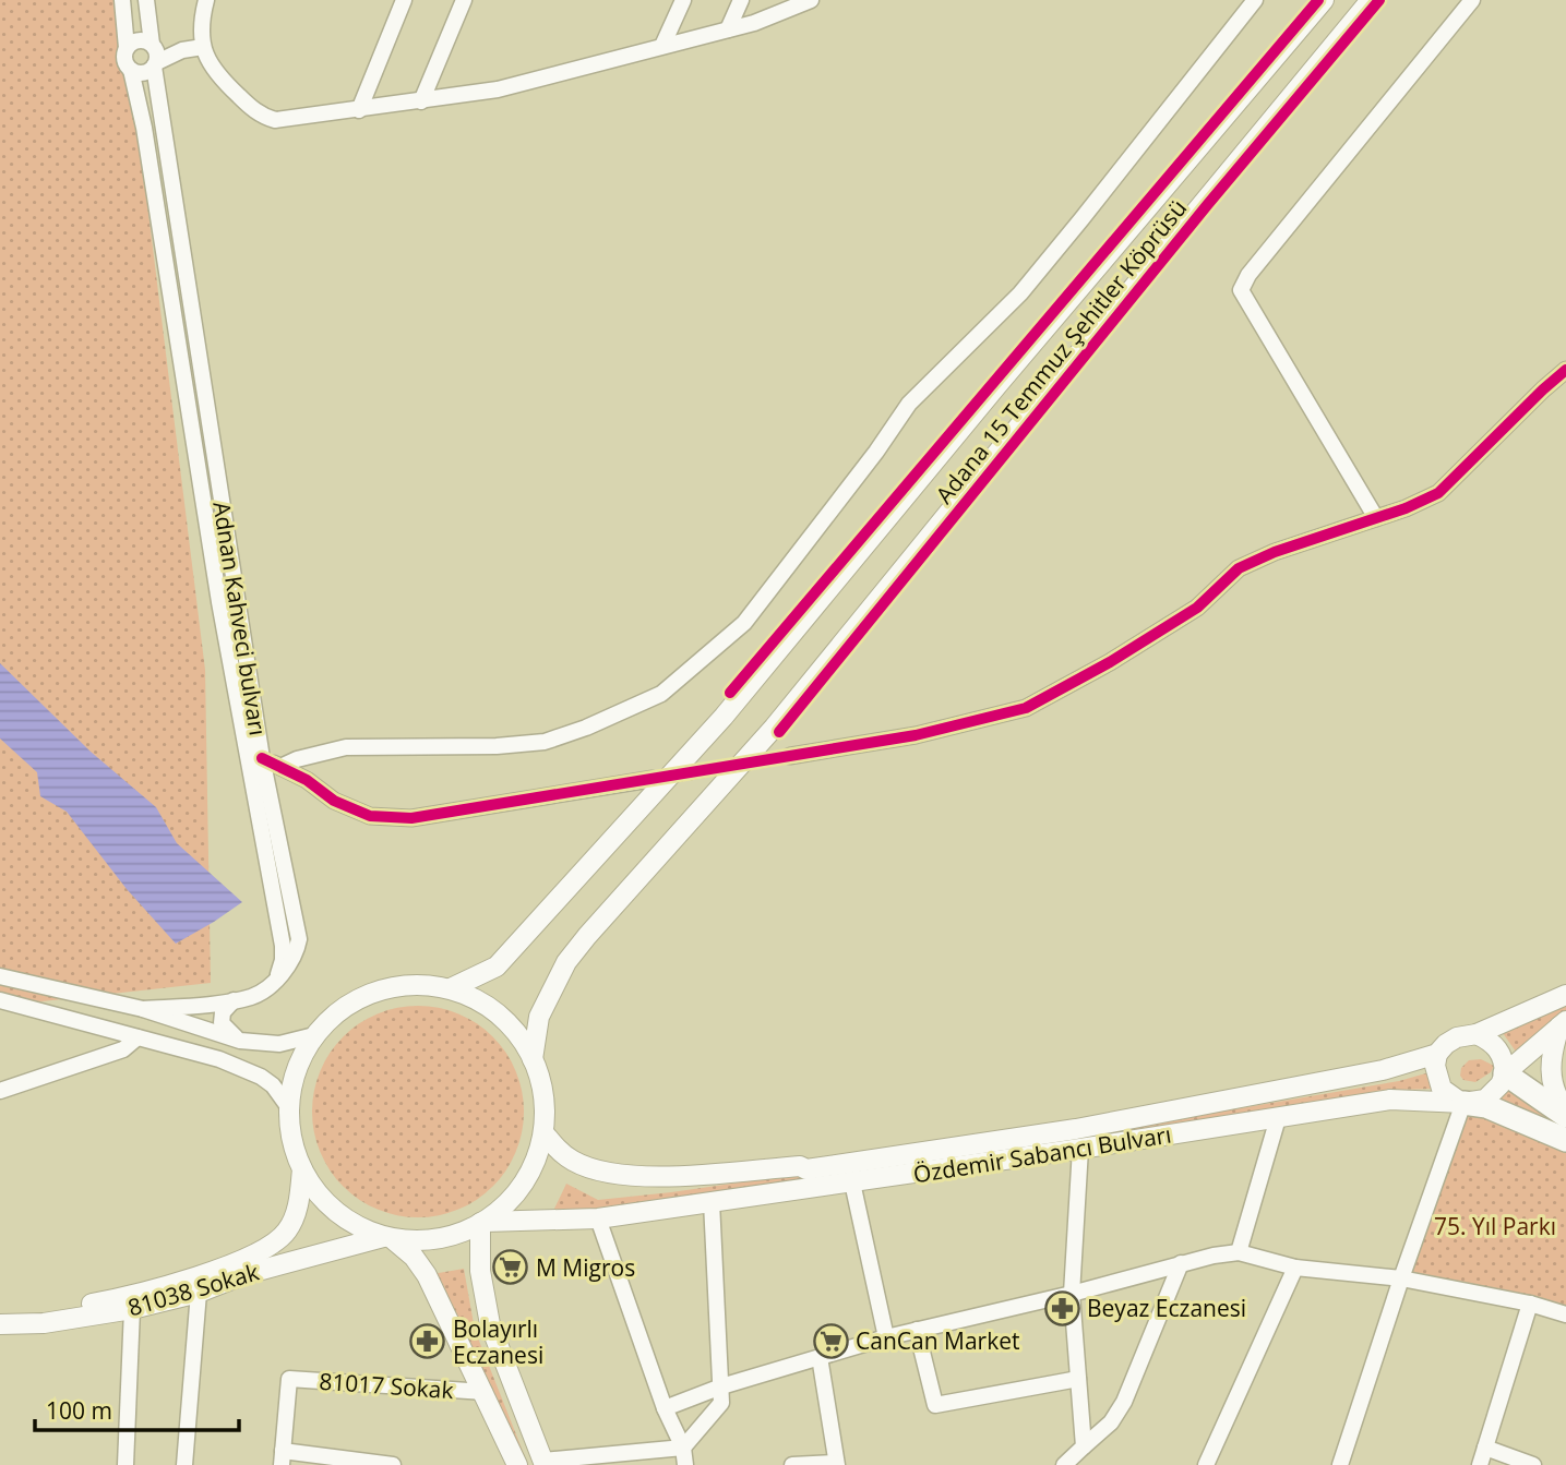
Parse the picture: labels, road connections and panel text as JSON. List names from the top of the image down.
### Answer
{
  "streets": {
    "main road": ["Adana 15 Temmuz Şehitler Köprüsü", "Özdemir Sabancı Bulvarı", "81038 Sokak"],
    "street": ["Adnan Kahveci bulvarı", "81017 Sokak"]
  },
  "crossings": [
    ["Adana 15 Temmuz Şehitler Köprüsü", "Özdemir Sabancı Bulvarı"],
    ["Adana 15 Temmuz Şehitler Köprüsü", "81038 Sokak"],
    ["Özdemir Sabancı Bulvarı", "81038 Sokak"]
  ],
  "parks": ["75. Yıl Parkı"],
  "places": {
    "supermarket": ["M Migros", "CanCan Market"],
    "pharmacy": ["Beyaz Eczanesi", "Bolayırlı Eczanesi"]
  },
  "scale_bar": "100 m"
}
